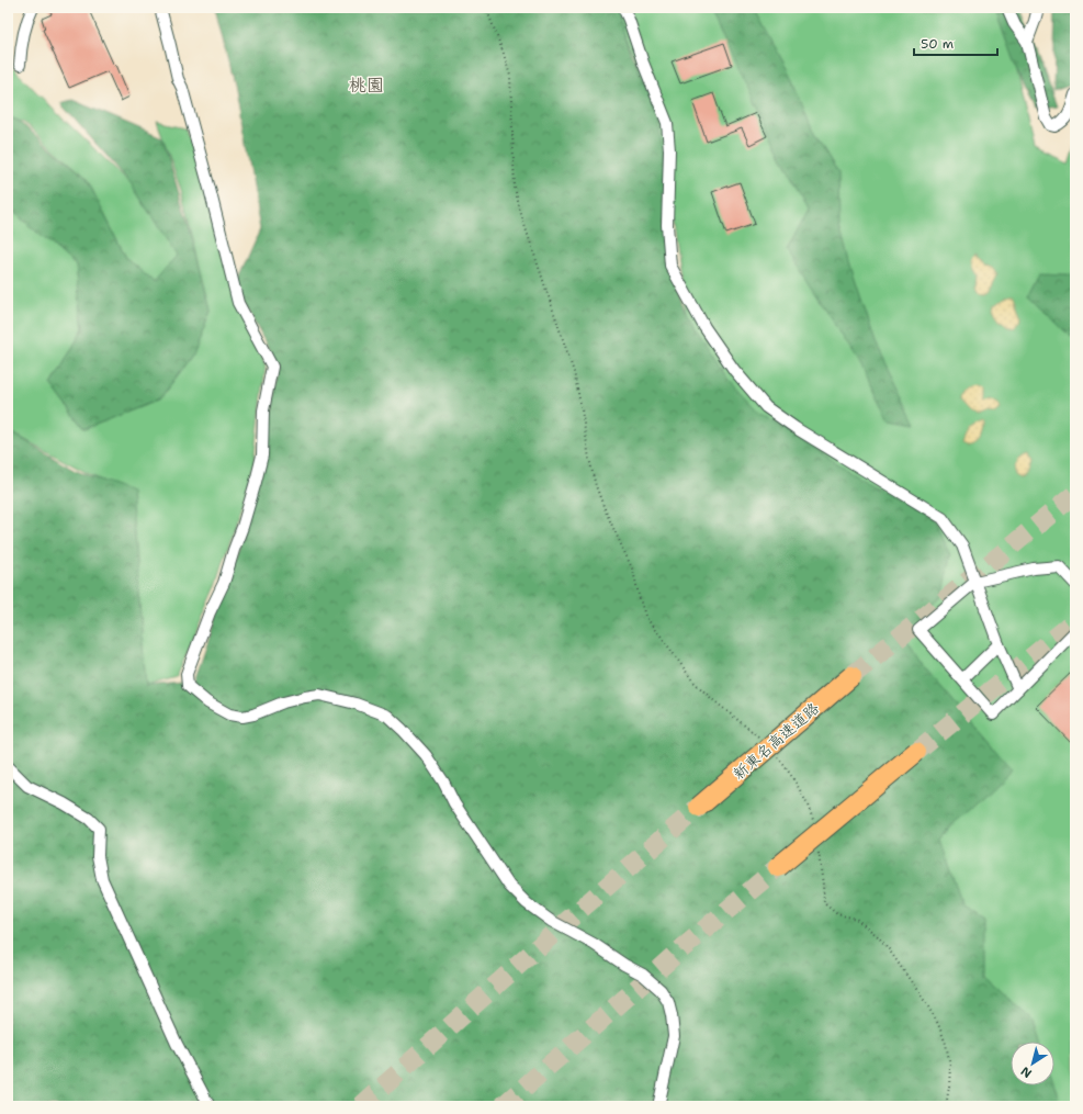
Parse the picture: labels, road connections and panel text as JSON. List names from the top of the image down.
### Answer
{
  "streets": {
    "highway": ["新東名高速道路"]
  },
  "districts": ["桃園"],
  "scale_bar": "50 m",
  "north": "bottom left"
}
